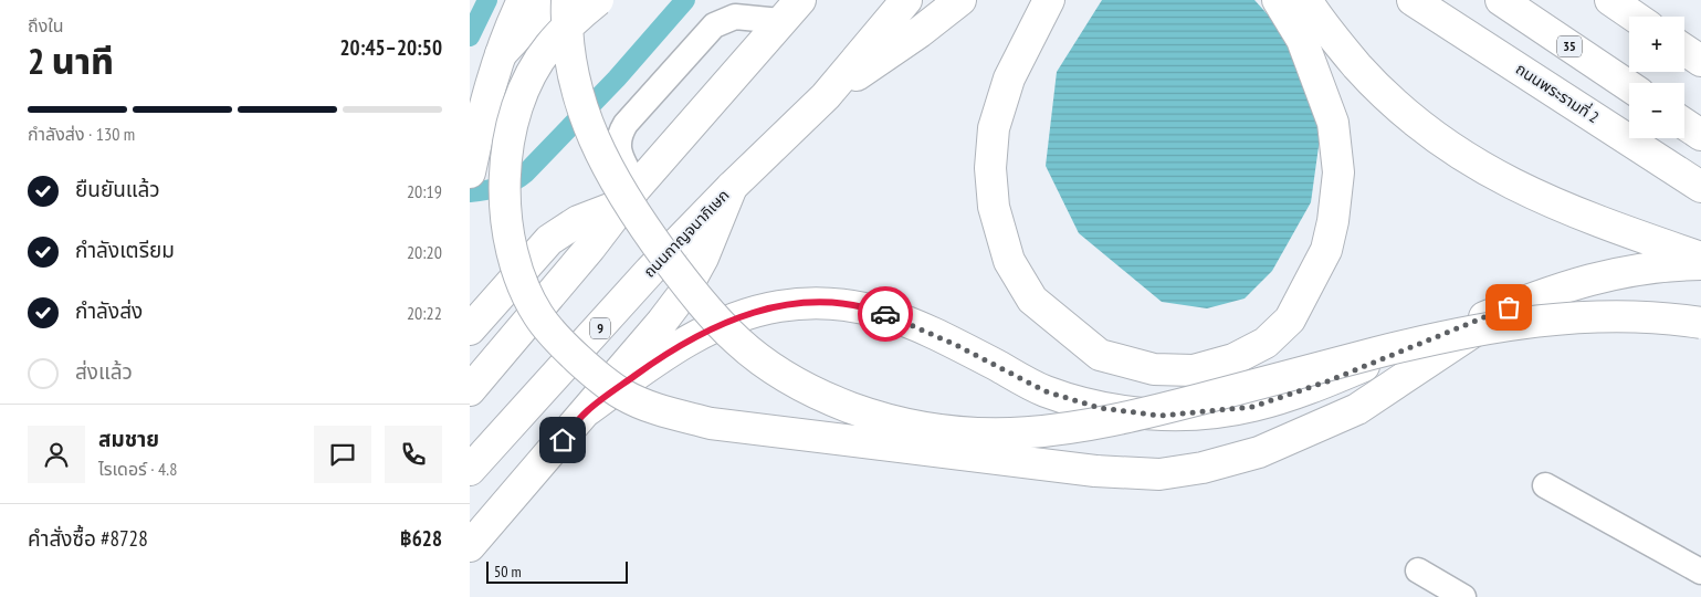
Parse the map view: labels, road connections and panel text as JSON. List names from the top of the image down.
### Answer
{
  "streets": {
    "main road": [
      "35",
      "ถนนพระรามที่ 2",
      "ถนนกาญจนาภิเษก",
      "9"
    ]
  },
  "scale_bar": "50 m",
  "page": {
    "heading": ["2 นาที", "ถึงใน", "20:45–20:50"],
    "panel": [
      "สมชาย",
      "ไรเดอร์ · 4.8",
      "คำสั่งซื้อ #8728",
      "฿628"
    ],
    "map_buttons": ["+", "−"],
    "bar": "กำลังส่ง · 130 m",
    "list": [
      ["ยืนยันแล้ว", "20:19"],
      ["กำลังเตรียม", "20:20"],
      ["กำลังส่ง", "20:22"],
      "ส่งแล้ว"
    ],
    "scale": "50 m"
  }
}
